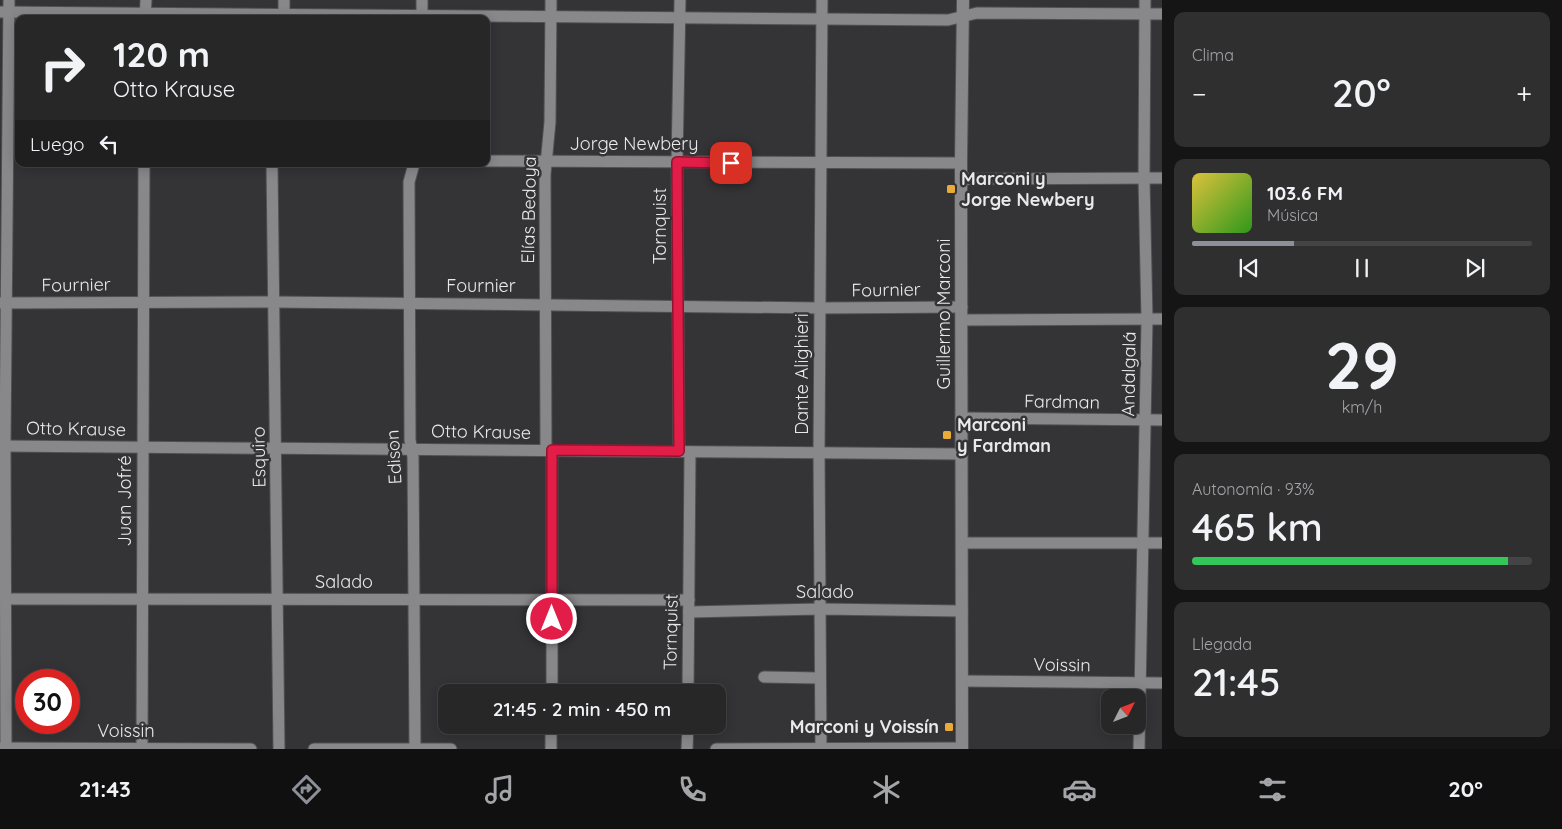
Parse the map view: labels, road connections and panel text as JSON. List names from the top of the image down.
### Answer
{
  "streets": {
    "street": [
      "Jorge Newbery",
      "Elías Bedoya",
      "Tornquist",
      "Fournier",
      "Guillermo Marconi",
      "Dante Alighieri",
      "Andalgalá",
      "Fardman",
      "Otto Krause",
      "Esquiro",
      "Edison",
      "Juan Jofré",
      "Salado",
      "Voissin"
    ]
  },
  "crossings": [
    ["Jorge Newbery", "Elías Bedoya"],
    ["Jorge Newbery", "Tornquist"],
    ["Jorge Newbery", "Guillermo Marconi"],
    ["Jorge Newbery", "Dante Alighieri"],
    ["Elías Bedoya", "Fournier"],
    ["Elías Bedoya", "Otto Krause"],
    ["Elías Bedoya", "Salado"],
    ["Tornquist", "Fournier"],
    ["Tornquist", "Otto Krause"],
    ["Tornquist", "Salado"],
    ["Fournier", "Guillermo Marconi"],
    ["Fournier", "Dante Alighieri"],
    ["Fournier", "Esquiro"],
    ["Fournier", "Edison"],
    ["Fournier", "Juan Jofré"],
    ["Guillermo Marconi", "Fardman"],
    ["Guillermo Marconi", "Otto Krause"],
    ["Guillermo Marconi", "Salado"],
    ["Guillermo Marconi", "Voissin"],
    ["Dante Alighieri", "Otto Krause"],
    ["Dante Alighieri", "Salado"],
    ["Andalgalá", "Fardman"],
    ["Andalgalá", "Voissin"],
    ["Otto Krause", "Esquiro"],
    ["Otto Krause", "Edison"],
    ["Otto Krause", "Juan Jofré"],
    ["Esquiro", "Salado"],
    ["Edison", "Salado"],
    ["Juan Jofré", "Salado"],
    ["Juan Jofré", "Voissin"]
  ],
  "places": {
    "transit": ["Marconi y Jorge Newbery", "Marconi y Fardman", "Marconi y Voissín"]
  },
  "north": "top right",
  "page": {
    "tile": [
      "Clima",
      ["29", "km/h"],
      ["Autonomía · 93%", "465 km"],
      ["Llegada", "21:45"]
    ],
    "turn": ["120 m", "Otto Krause"],
    "heat": ["−", "20°", "+"],
    "then": "Luego",
    "song": ["103.6 FM", "Música"],
    "limit": "30",
    "trip": "21:45 · 2 min · 450 m",
    "tabs": ["21:43", "20°"]
  }
}
